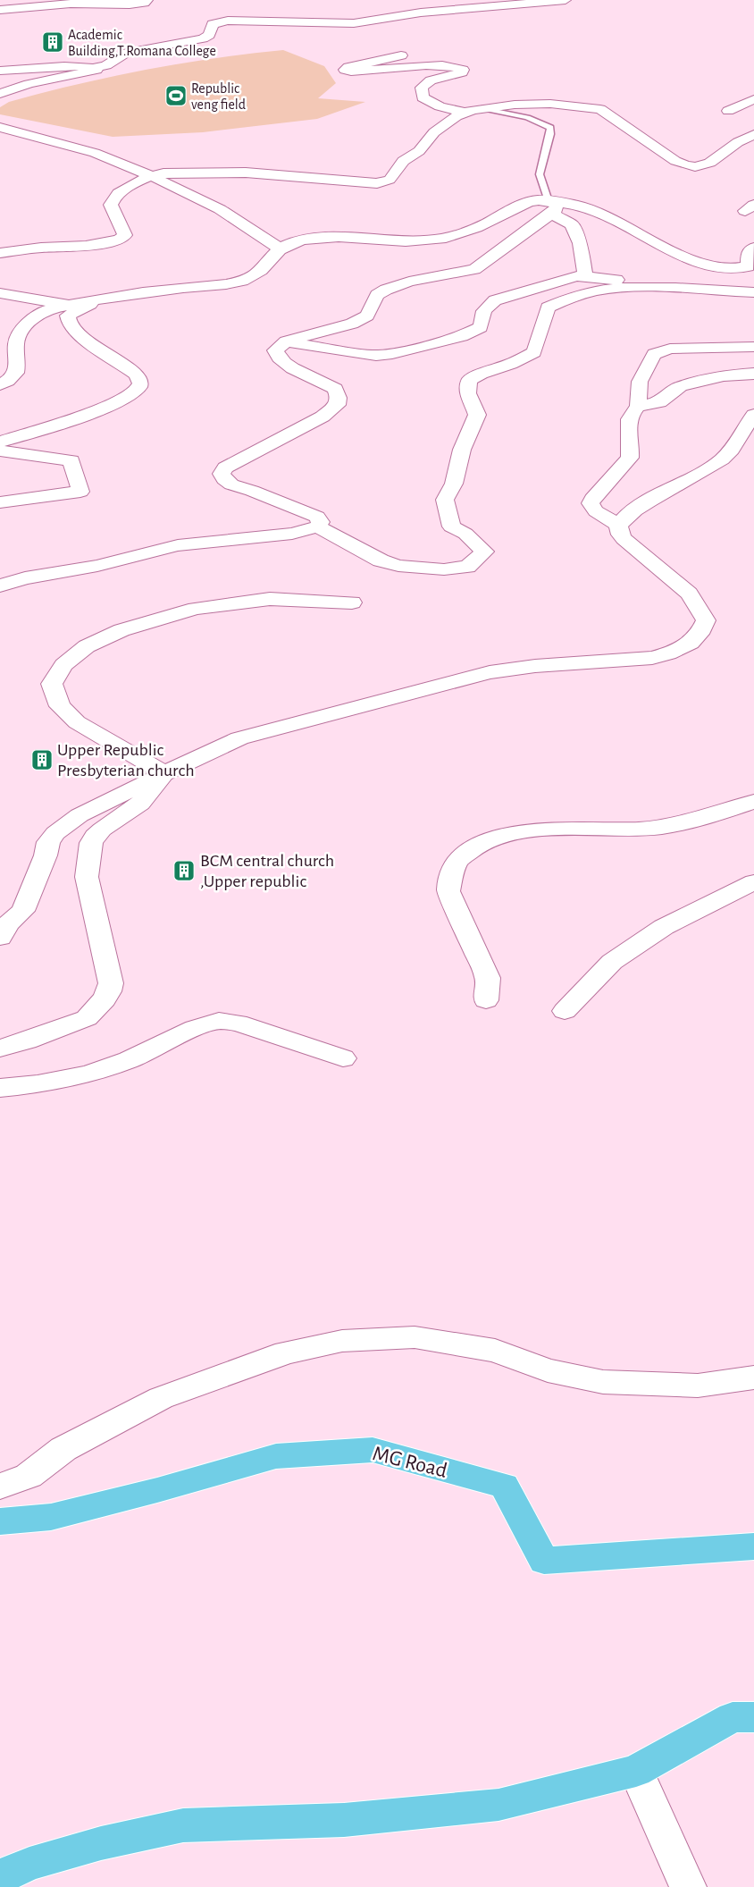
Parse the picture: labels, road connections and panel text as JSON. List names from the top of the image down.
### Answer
{
  "streets": {
    "main road": ["MG Road"]
  },
  "places": {
    "building": ["Academic Building,T.Romana College", "Upper Republic Presbyterian church", "BCM central church ,Upper republic"],
    "sports": ["Republic veng field"]
  }
}
